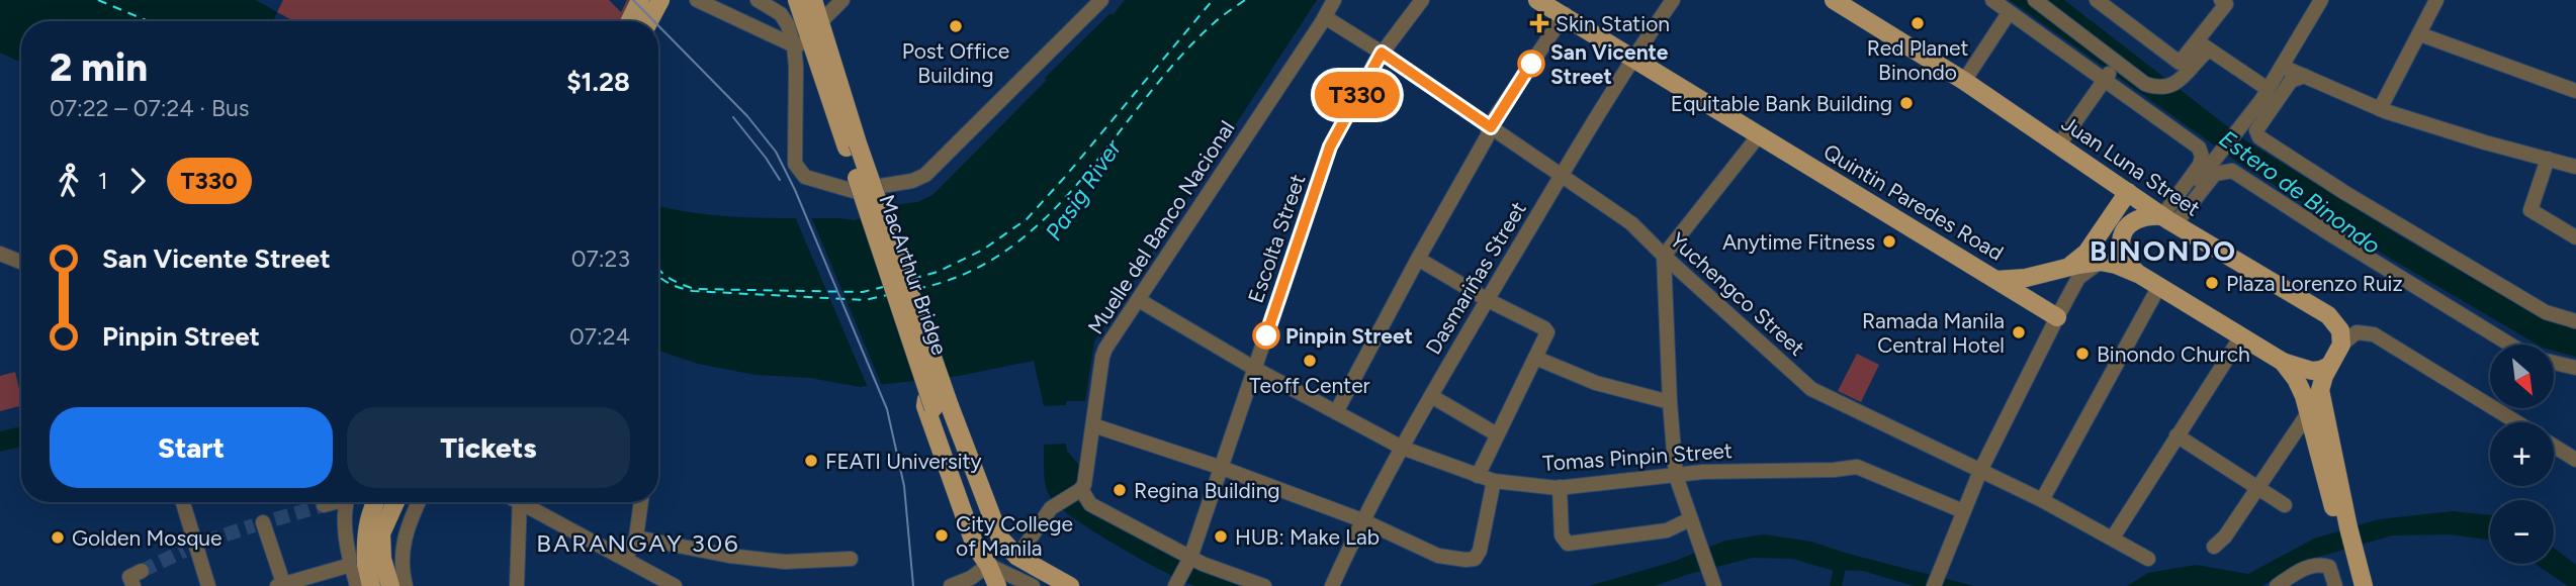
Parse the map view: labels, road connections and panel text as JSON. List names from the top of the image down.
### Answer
{
  "streets": {
    "main road": ["Juan Luna Street", "Quintin Paredes Road", "MacArthur Bridge"],
    "street": [
      "Muelle del Banco Nacional",
      "Escolta Street",
      "Dasmariñas Street",
      "Yuchengco Street",
      "Tomas Pinpin Street"
    ]
  },
  "crossings": [
    ["Quintin Paredes Road", "Dasmariñas Street"],
    ["Muelle del Banco Nacional", "Yuchengco Street"],
    ["Muelle del Banco Nacional", "Tomas Pinpin Street"],
    ["Escolta Street", "Yuchengco Street"],
    ["Escolta Street", "Tomas Pinpin Street"],
    ["Dasmariñas Street", "Yuchengco Street"],
    ["Dasmariñas Street", "Tomas Pinpin Street"]
  ],
  "districts": ["BINONDO", "BARANGAY 306"],
  "water": ["Pasig River", "Estero de Binondo"],
  "places": {
    "health": ["Skin Station"],
    "other": [
      "Red Planet Binondo",
      "Post Office Building",
      "San Vicente Street",
      "Equitable Bank Building",
      "Anytime Fitness",
      "Plaza Lorenzo Ruiz",
      "Ramada Manila Central Hotel",
      "Pinpin Street",
      "Binondo Church",
      "Teoff Center",
      "FEATI University",
      "Regina Building",
      "City College of Manila",
      "HUB: Make Lab",
      "Golden Mosque"
    ]
  },
  "lines": ["bus line T330"],
  "north": "bottom right",
  "page": {
    "on_map": "T330",
    "heading": ["2 min", "07:22 – 07:24 · Bus", "$1.28"],
    "legs": ["1", "T330"],
    "list": [
      {
        "name": "San Vicente Street",
        "value": "07:23"
      },
      {
        "name": "Pinpin Street",
        "value": "07:24"
      }
    ],
    "map_buttons": ["+", "−"],
    "buttons": ["Start", "Tickets"]
  }
}
